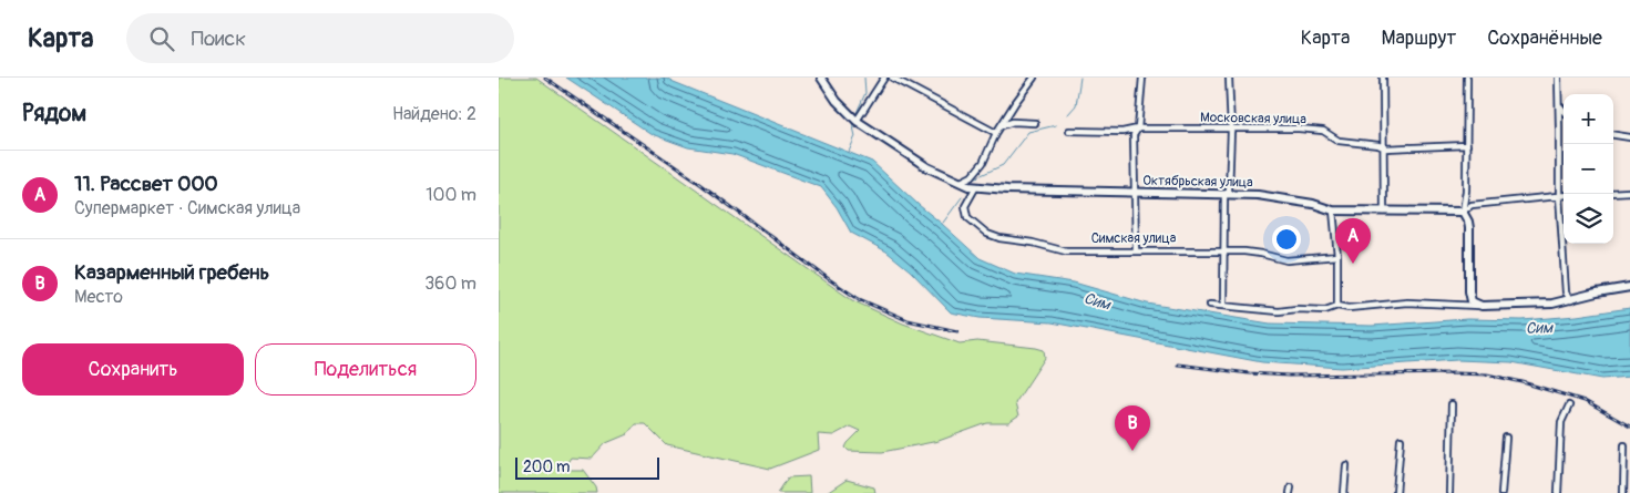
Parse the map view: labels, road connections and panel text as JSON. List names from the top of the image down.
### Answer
{
  "streets": {
    "main road": ["Октябрьская улица"],
    "street": ["Московская улица", "Симская улица"]
  },
  "crossings": [
    ["Октябрьская улица", "Симская улица"]
  ],
  "water": ["Сим"],
  "scale_bar": "200 m",
  "page": {
    "header": "Карта",
    "search": "Поиск",
    "nav": ["Карта", "Маршрут", "Сохранённые"],
    "heading": ["Рядом", "Найдено: 2"],
    "map_buttons": ["+", "−"],
    "list": [
      {
        "mark": "A",
        "name": "11. Рассвет ООО",
        "note": "Супермаркет · Симская улица",
        "value": "100 m"
      },
      {
        "mark": "B",
        "name": "Казарменный гребень",
        "note": "Место",
        "value": "360 m"
      }
    ],
    "pins": ["A", "B"],
    "buttons": ["Сохранить", "Поделиться"],
    "scale": "200 m"
  }
}
